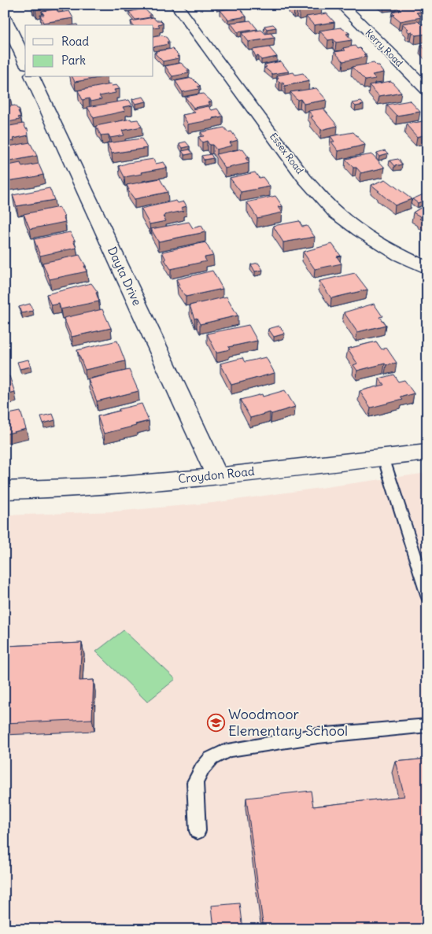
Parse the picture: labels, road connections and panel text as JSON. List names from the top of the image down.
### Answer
{
  "streets": {
    "street": [
      "Kerry Road",
      "Essex Road",
      "Dayta Drive",
      "Croydon Road"
    ]
  },
  "crossings": [
    ["Dayta Drive", "Croydon Road"]
  ],
  "places": {
    "school or university": ["Woodmoor Elementary School"]
  },
  "legend": ["Road", "Park"]
}
